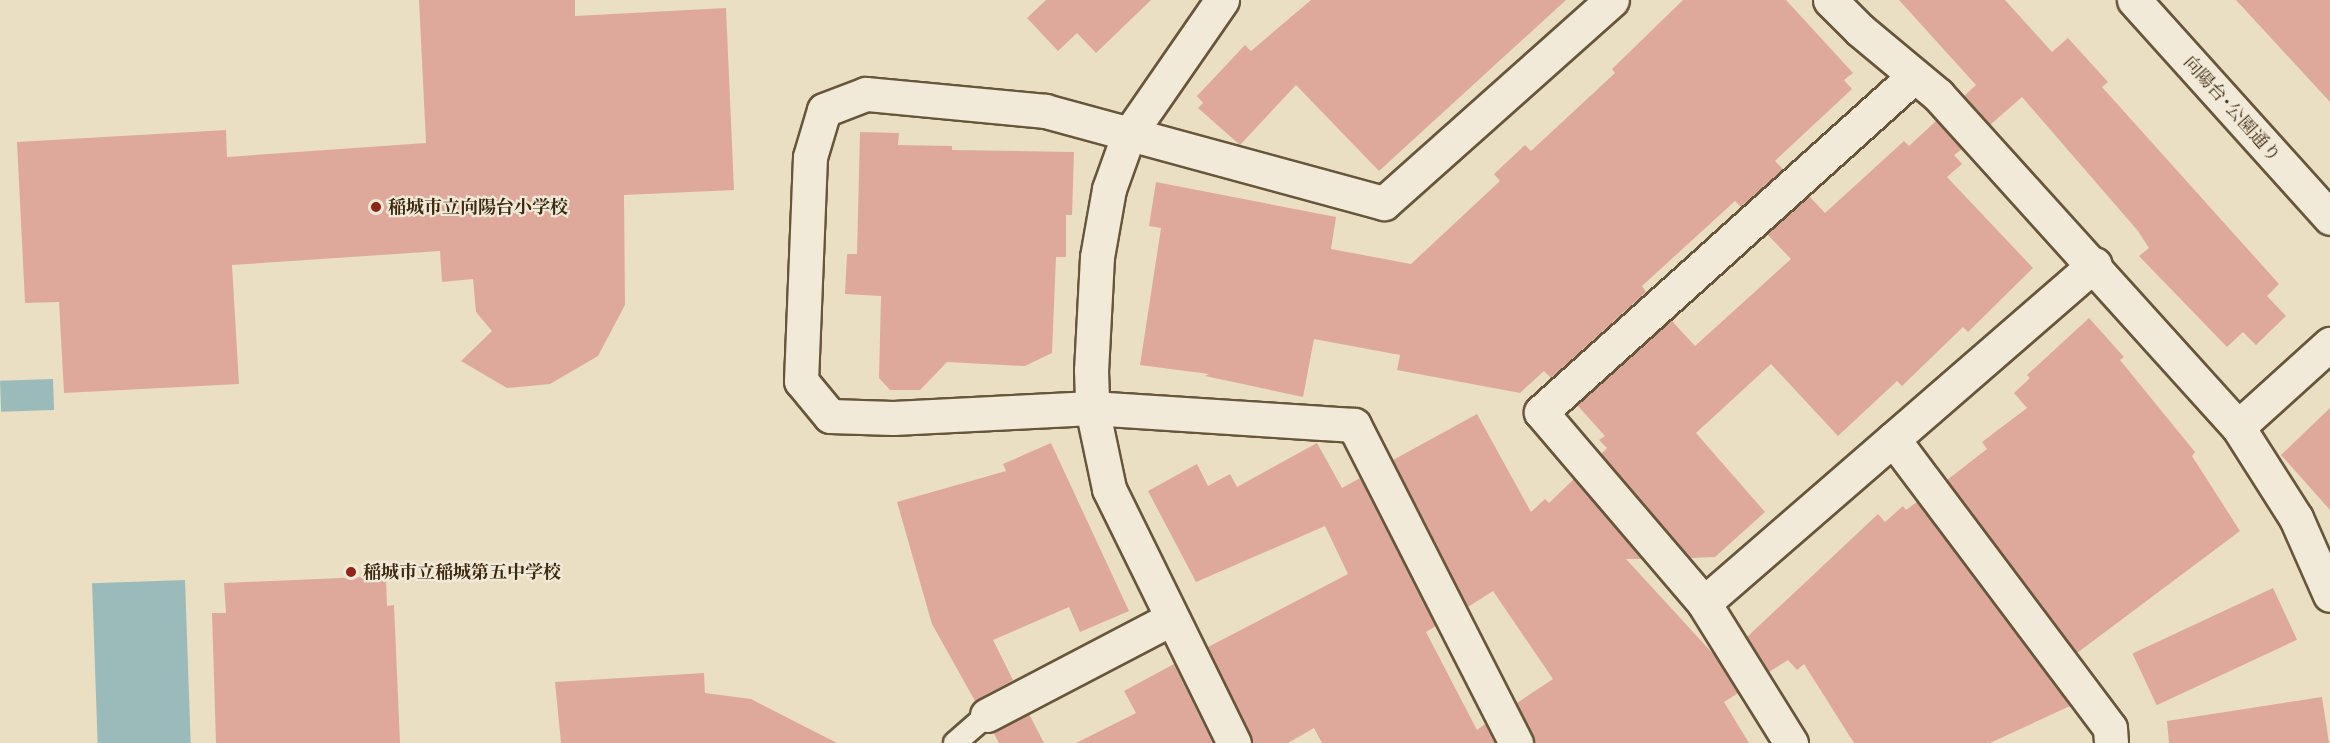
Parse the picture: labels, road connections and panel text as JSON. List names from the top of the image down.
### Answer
{
  "streets": {
    "street": ["向陽台･公園通り"]
  },
  "places": ["稲城市立向陽台小学校", "稲城市立稲城第五中学校"]
}
